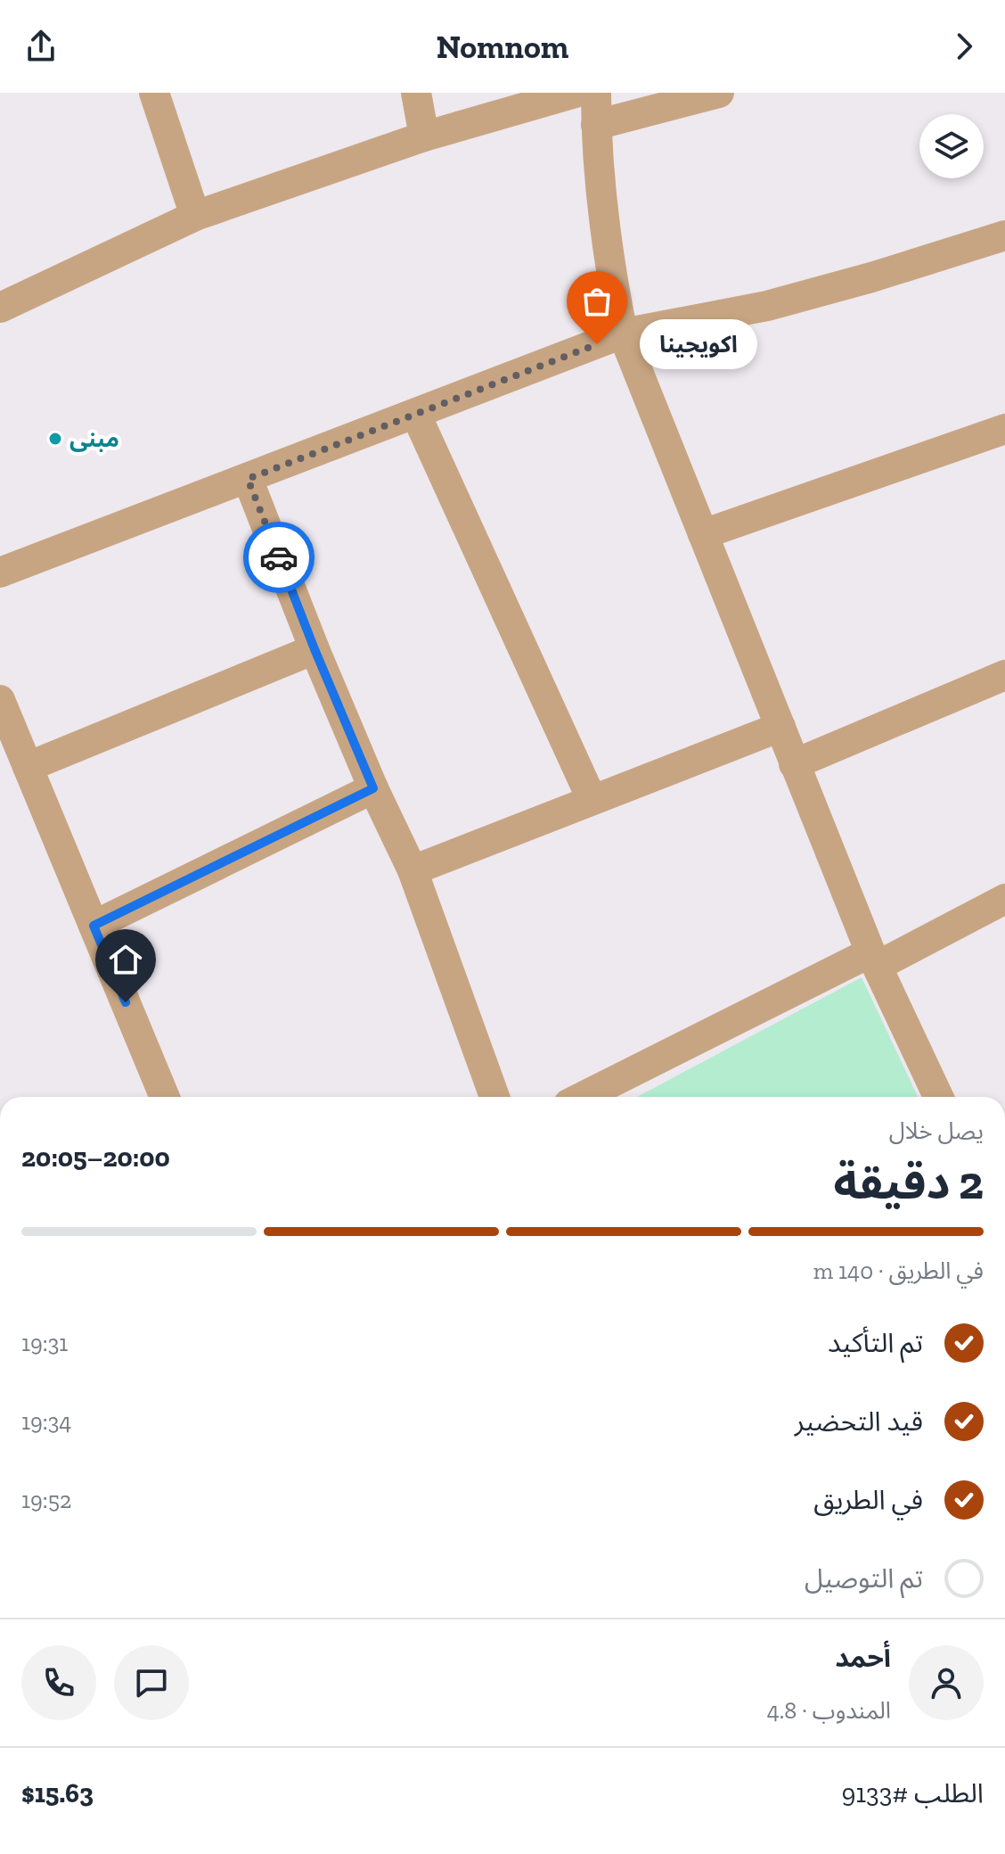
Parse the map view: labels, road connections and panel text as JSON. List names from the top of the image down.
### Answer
{
  "places": ["اكويجينا", "مبنى"],
  "page": {
    "header": "Nomnom",
    "bubble": "اكويجينا",
    "heading": ["2 دقيقة", "يصل خلال", "20:00–20:05"],
    "panel": [
      "أحمد",
      "المندوب · 4.8",
      "الطلب #9133",
      "$15.63"
    ],
    "bar": "في الطريق · 140 m",
    "list": [
      ["تم التأكيد", "19:31"],
      ["قيد التحضير", "19:34"],
      ["في الطريق", "19:52"],
      "تم التوصيل"
    ]
  }
}
